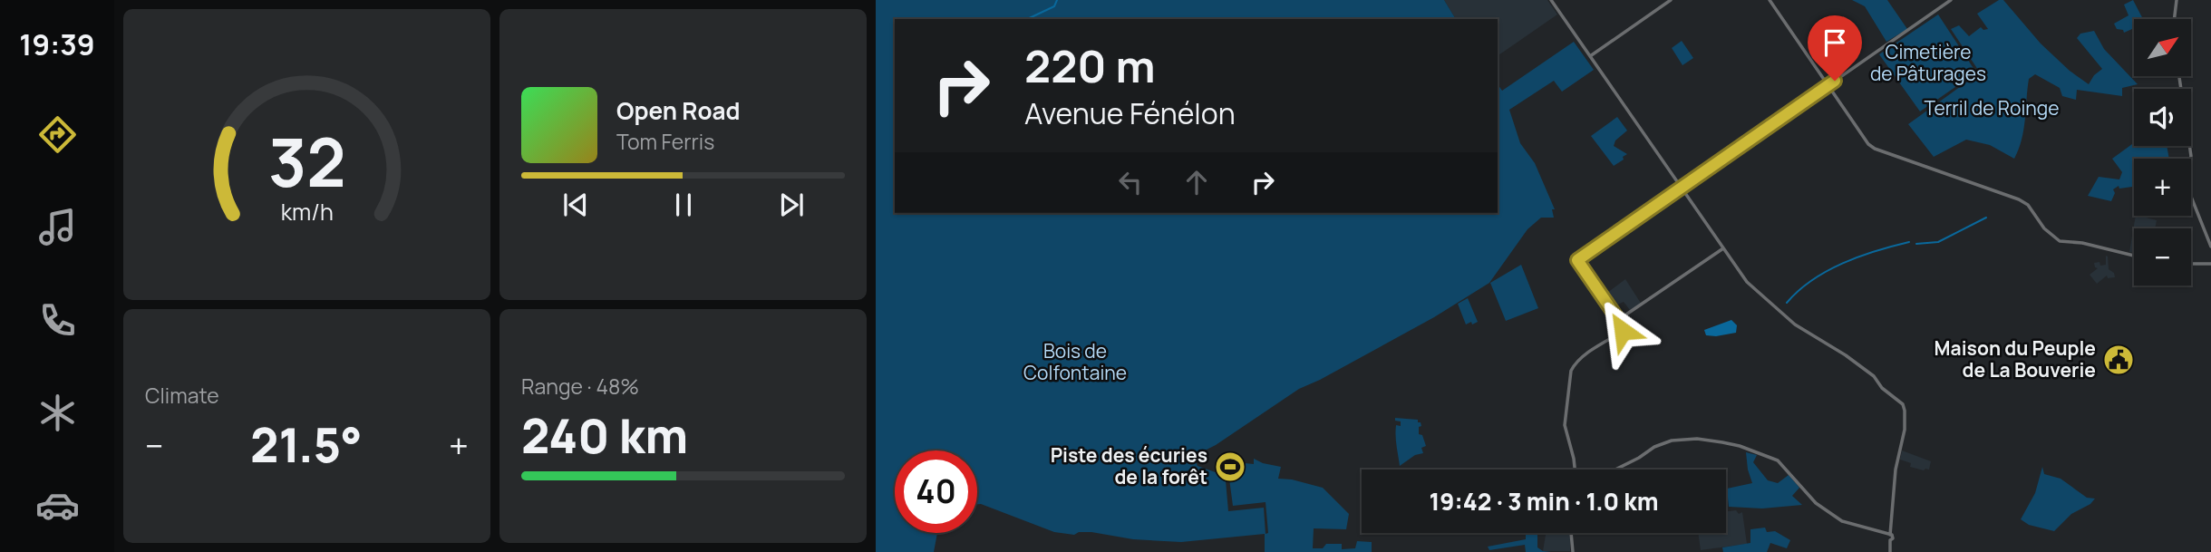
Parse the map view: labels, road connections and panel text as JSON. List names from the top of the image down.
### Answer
{
  "parks": ["Cimetière de Pâturages", "Terril de Roinge", "Bois de Colfontaine"],
  "places": {
    "public building": ["Maison du Peuple de La Bouverie"],
    "sports": ["Piste des écuries de la forêt"]
  },
  "north": "top right",
  "page": {
    "tabs": "19:39",
    "map_buttons": ["+", "−"],
    "turn": ["220 m", "Avenue Fénélon"],
    "song": ["Open Road", "Tom Ferris"],
    "tile": [
      "Climate",
      ["Range · 48%", "240 km"]
    ],
    "heat": ["−", "21.5°", "+"],
    "limit": "40",
    "trip": "19:42 · 3 min · 1.0 km",
    "gauge": ["32", "km/h"]
  }
}
